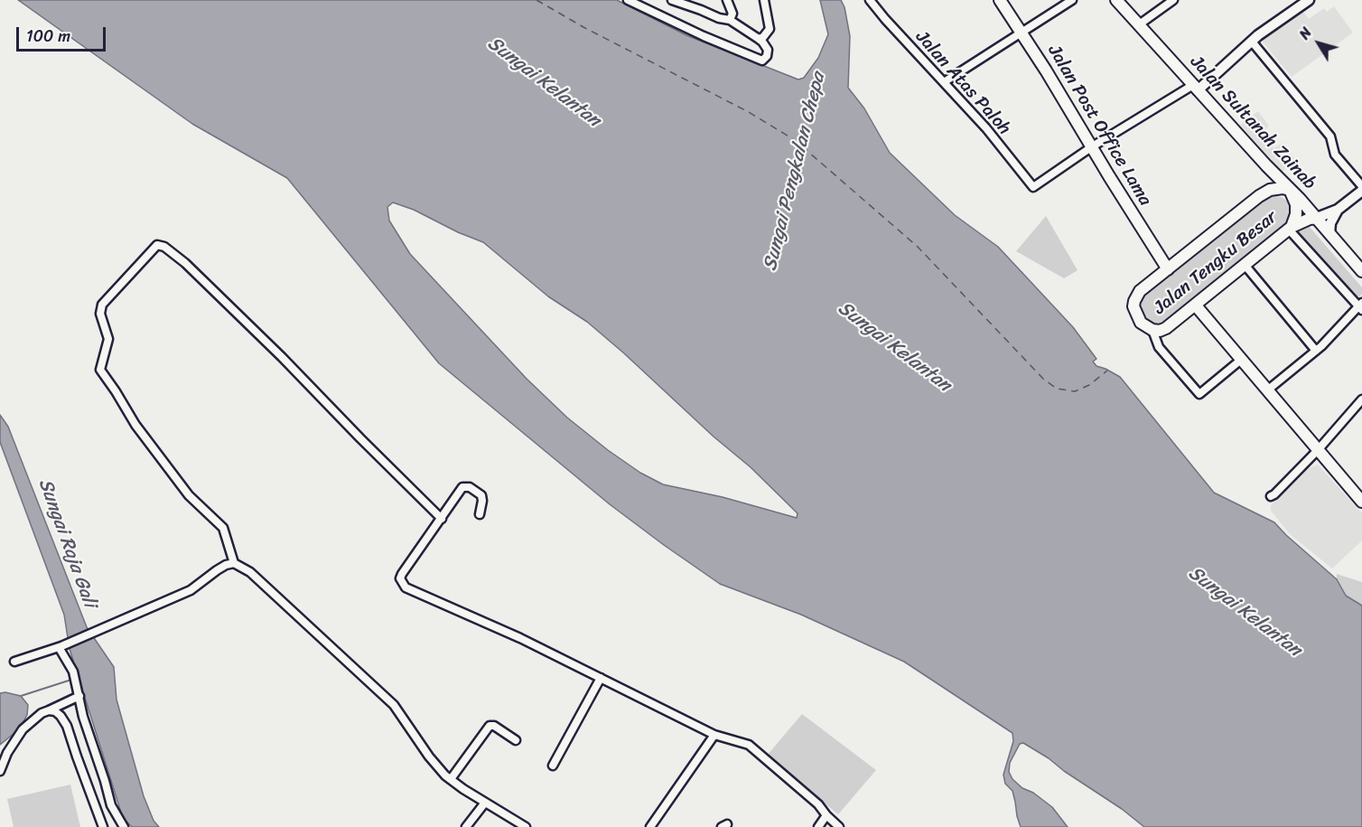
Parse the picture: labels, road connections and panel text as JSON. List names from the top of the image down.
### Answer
{
  "streets": {
    "main road": ["Jalan Sultanah Zainab", "Jalan Post Office Lama", "Jalan Tengku Besar"],
    "street": ["Jalan Atas Paloh"]
  },
  "crossings": [
    ["Jalan Atas Paloh", "Jalan Post Office Lama"],
    ["Jalan Sultanah Zainab", "Jalan Tengku Besar"],
    ["Jalan Post Office Lama", "Jalan Tengku Besar"]
  ],
  "water": ["Sungai Kelantan", "Sungai Pengkalan Chepa", "Sungai Raja Gali"],
  "scale_bar": "100 m",
  "north": "top left"
}
